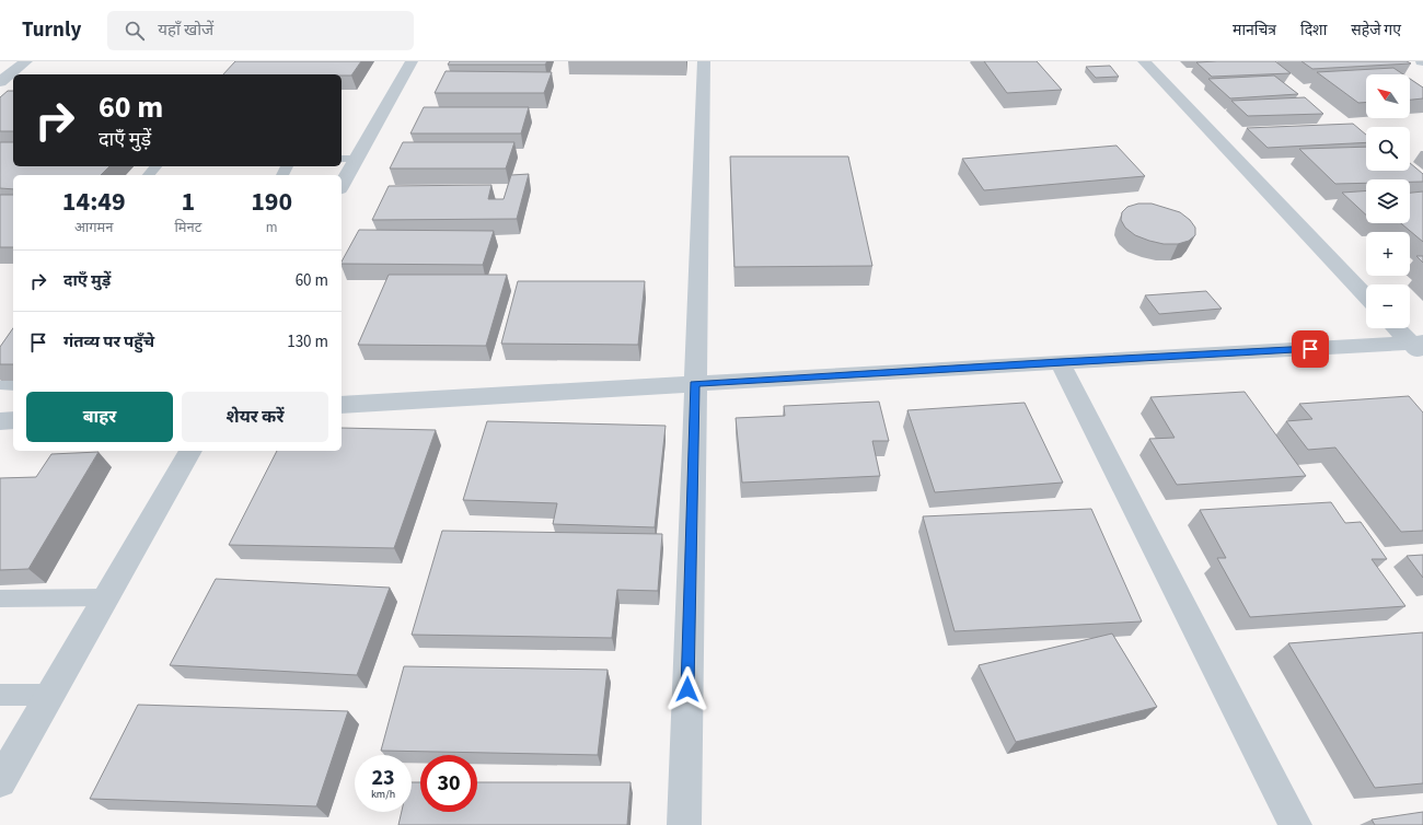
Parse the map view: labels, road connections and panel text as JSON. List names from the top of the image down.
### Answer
{
  "north": "top left",
  "page": {
    "header": "Turnly",
    "search": "यहाँ खोजें",
    "nav": ["मानचित्र", "दिशा", "सहेजे गए"],
    "map_buttons": ["+", "−"],
    "turn": ["60 m", "दाएँ मुड़ें"],
    "eta": [
      "14:49",
      "आगमन",
      "1",
      "मिनट",
      "190",
      "m"
    ],
    "list": [
      {
        "name": "दाएँ मुड़ें",
        "value": "60 m"
      },
      {
        "name": "गंतव्य पर पहुँचे",
        "value": "130 m"
      }
    ],
    "buttons": ["बाहर", "शेयर करें"],
    "speed": "23 km/h",
    "limit": "30"
  }
}
